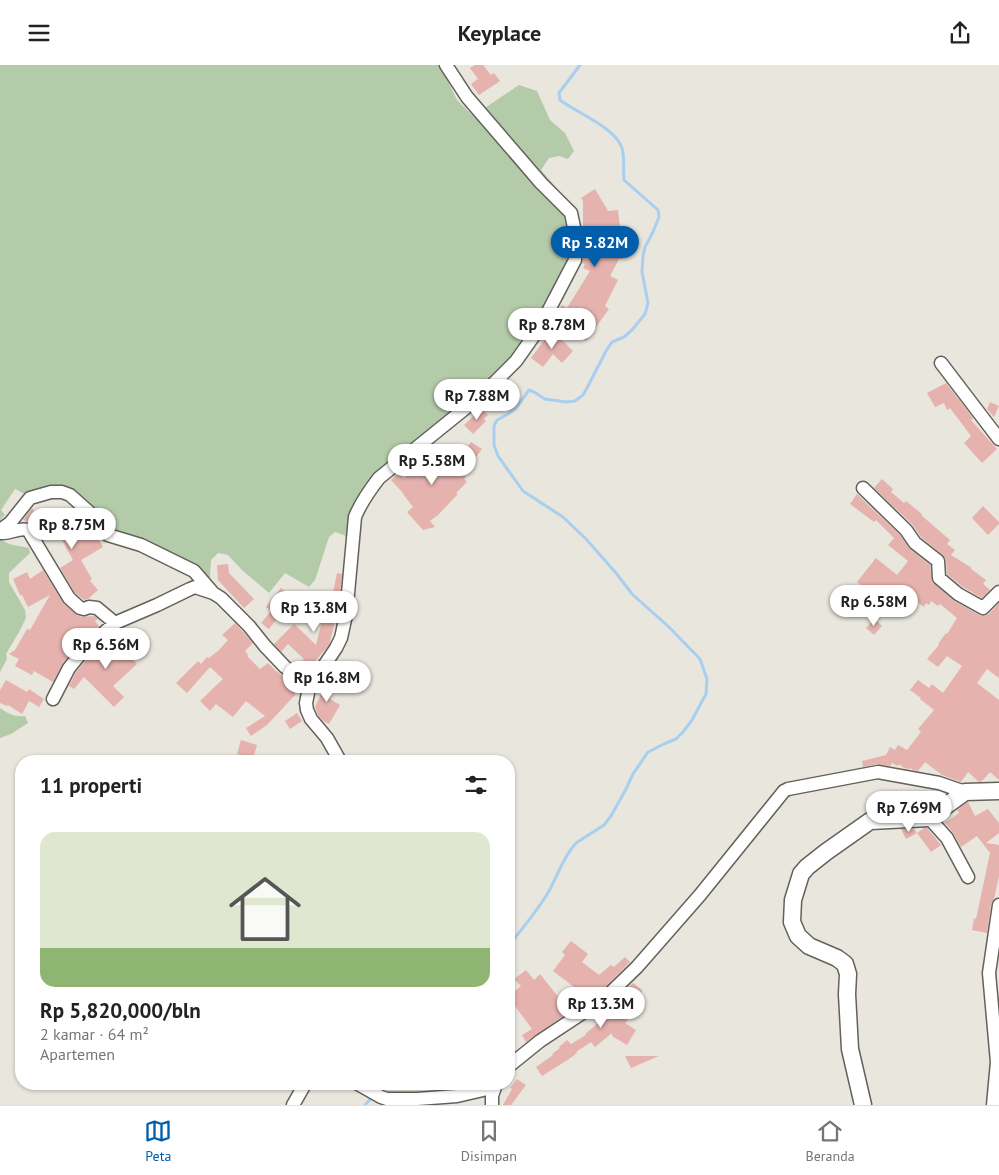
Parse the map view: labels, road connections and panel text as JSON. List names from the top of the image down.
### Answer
{
  "page": {
    "header": "Keyplace",
    "price": [
      "Rp 5.82M",
      "Rp 8.78M",
      "Rp 7.88M",
      "Rp 5.58M",
      "Rp 8.75M",
      "Rp 6.58M",
      "Rp 13.8M",
      "Rp 6.56M",
      "Rp 16.8M",
      "Rp 7.69M",
      "Rp 13.3M"
    ],
    "heading": "11 properti",
    "list": [
      {
        "name": "Rp 5,820,000/bln",
        "note": "2 kamar · 64 m² · Apartemen"
      }
    ],
    "tabs": ["Peta", "Disimpan", "Beranda"]
  }
}
